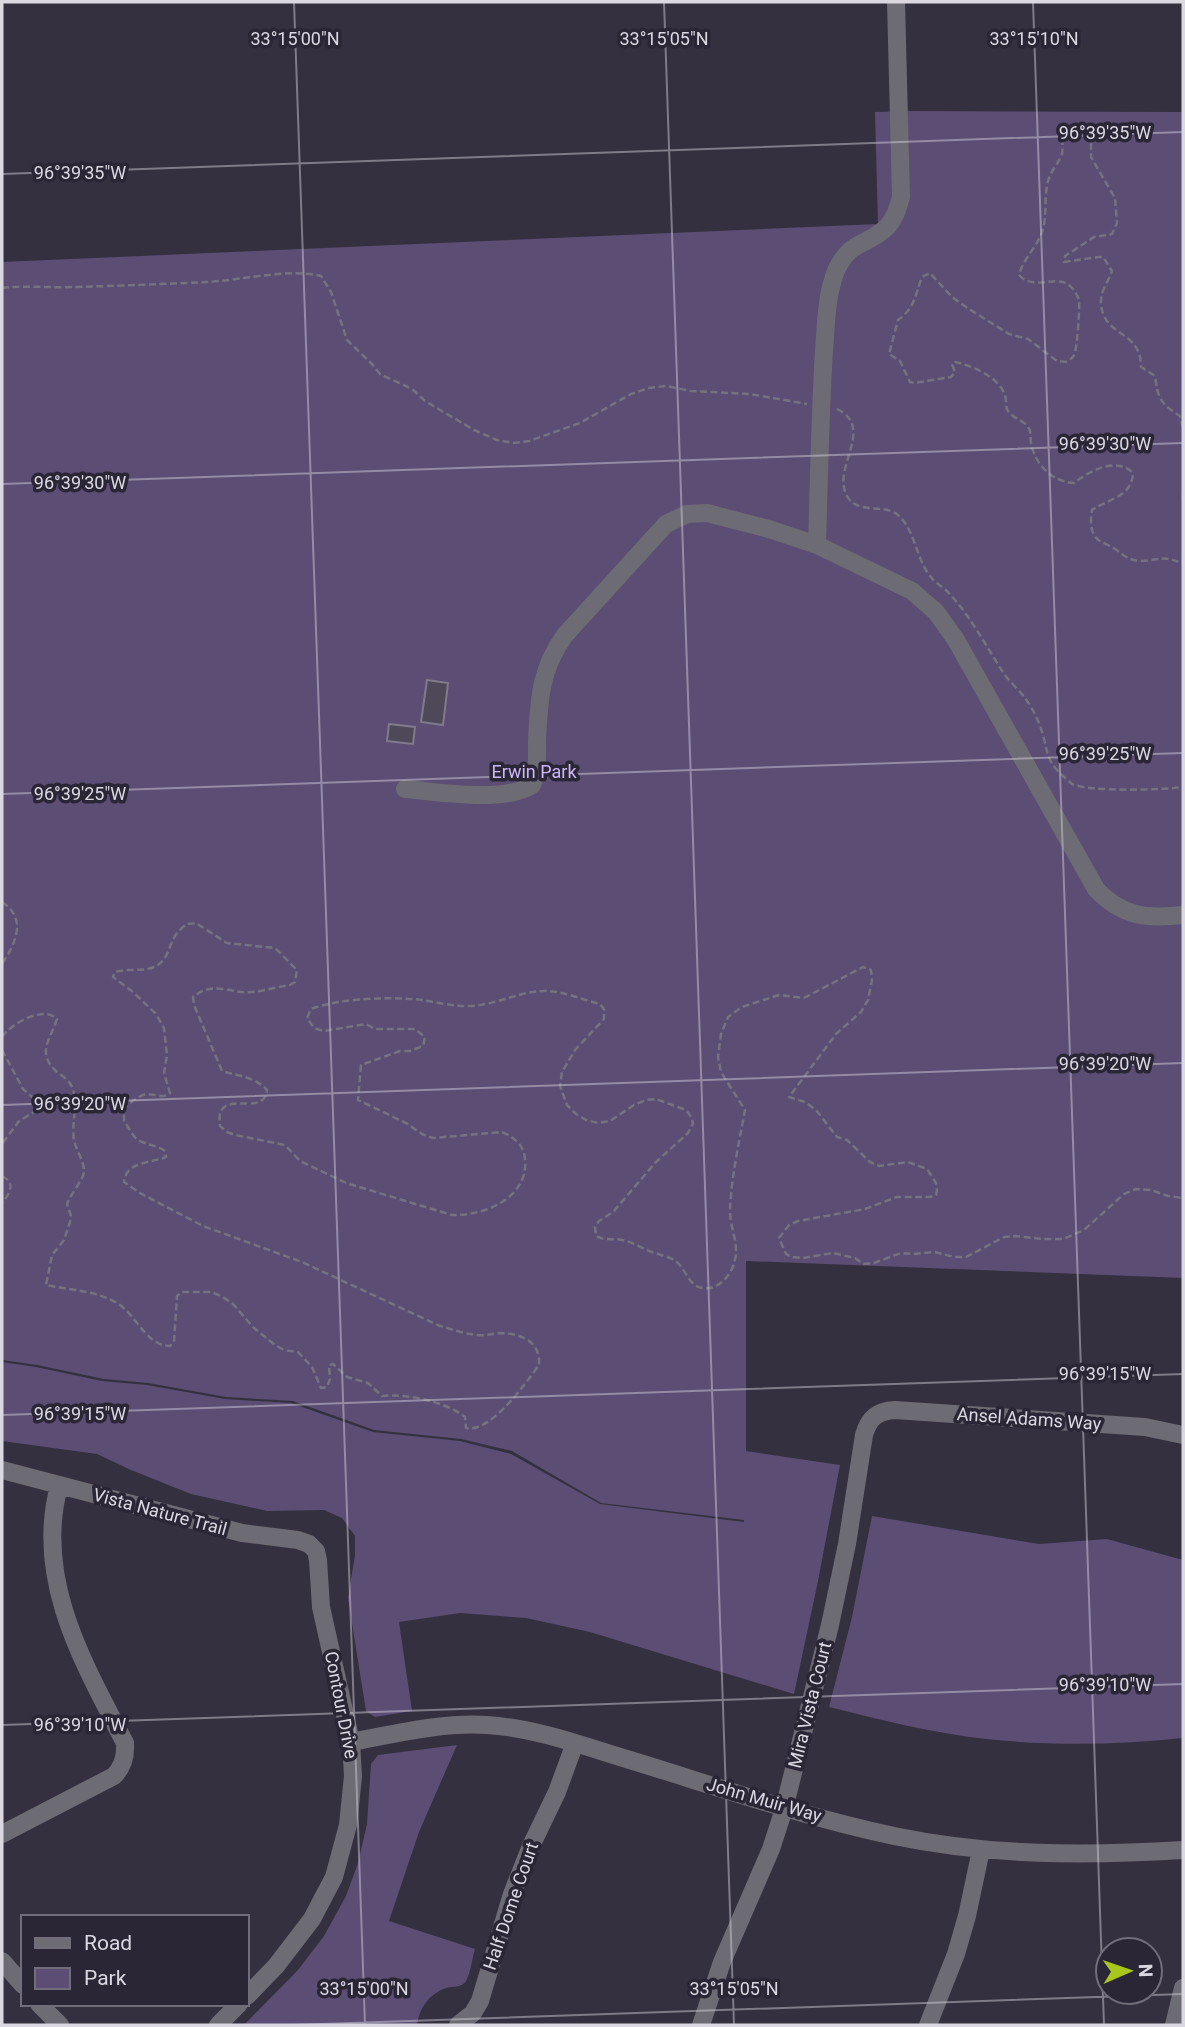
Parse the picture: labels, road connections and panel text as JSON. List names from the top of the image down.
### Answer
{
  "streets": {
    "street": [
      "Ansel Adams Way",
      "Vista Nature Trail",
      "Contour Drive",
      "Mira Vista Court",
      "John Muir Way",
      "Half Dome Court"
    ]
  },
  "crossings": [
    ["Ansel Adams Way", "Mira Vista Court"],
    ["Vista Nature Trail", "Contour Drive"],
    ["Contour Drive", "John Muir Way"],
    ["Mira Vista Court", "John Muir Way"],
    ["John Muir Way", "Half Dome Court"]
  ],
  "parks": ["Erwin Park"],
  "legend": ["Road", "Park"],
  "north": "right",
  "coordinates": [
    "33°15'00\"N",
    "33°15'05\"N",
    "33°15'10\"N",
    "96°39'35\"W",
    "96°39'30\"W",
    "96°39'25\"W",
    "96°39'20\"W",
    "96°39'15\"W",
    "96°39'10\"W"
  ]
}
